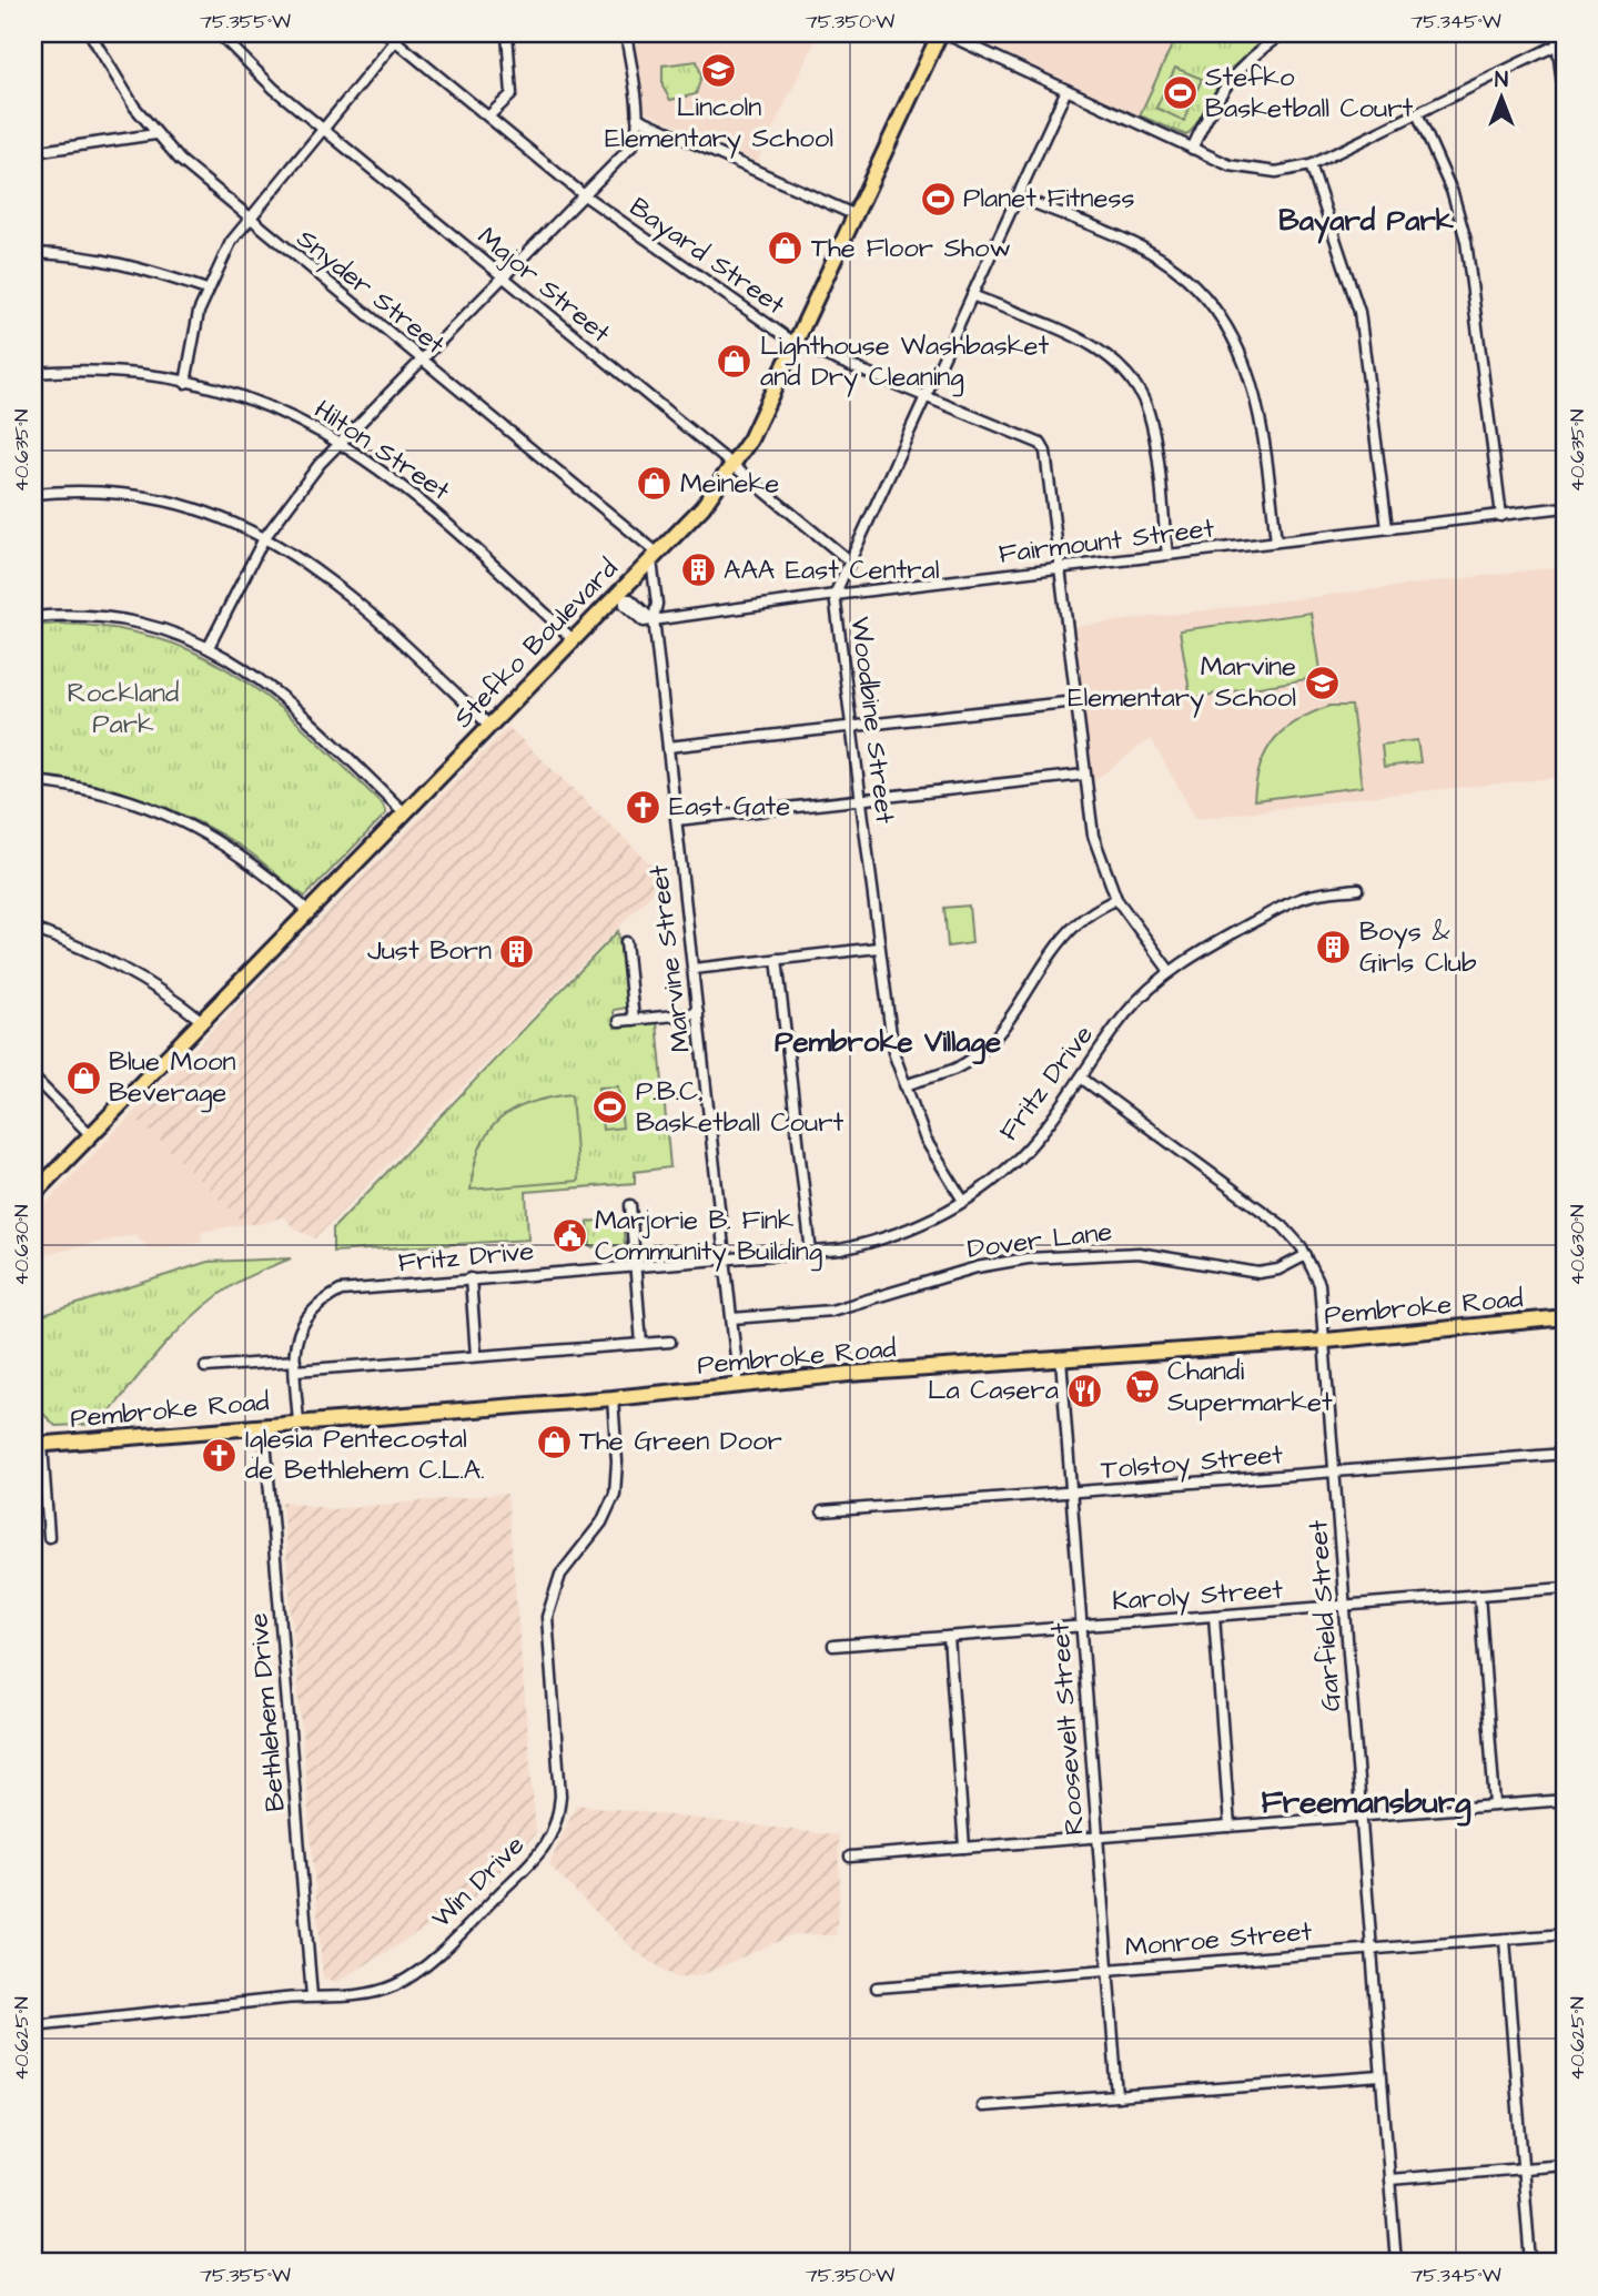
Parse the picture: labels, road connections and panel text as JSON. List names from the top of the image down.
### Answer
{
  "streets": {
    "main road": ["Stefko Boulevard", "Pembroke Road"],
    "street": [
      "Bayard Street",
      "Major Street",
      "Snyder Street",
      "Hilton Street",
      "Fairmount Street",
      "Woodbine Street",
      "Marvine Street",
      "Fritz Drive",
      "Dover Lane",
      "Tolstoy Street",
      "Karoly Street",
      "Garfield Street",
      "Bethlehem Drive",
      "Roosevelt Street",
      "Win Drive",
      "Monroe Street"
    ]
  },
  "crossings": [
    ["Bayard Street", "Fairmount Street"],
    ["Bayard Street", "Stefko Boulevard"],
    ["Bayard Street", "Woodbine Street"],
    ["Major Street", "Stefko Boulevard"],
    ["Major Street", "Woodbine Street"],
    ["Snyder Street", "Stefko Boulevard"],
    ["Snyder Street", "Marvine Street"],
    ["Hilton Street", "Stefko Boulevard"],
    ["Fairmount Street", "Woodbine Street"],
    ["Fairmount Street", "Marvine Street"],
    ["Stefko Boulevard", "Marvine Street"],
    ["Woodbine Street", "Fritz Drive"],
    ["Marvine Street", "Fritz Drive"],
    ["Marvine Street", "Dover Lane"],
    ["Marvine Street", "Pembroke Road"],
    ["Fritz Drive", "Pembroke Road"],
    ["Fritz Drive", "Garfield Street"],
    ["Dover Lane", "Garfield Street"],
    ["Pembroke Road", "Garfield Street"],
    ["Pembroke Road", "Bethlehem Drive"],
    ["Pembroke Road", "Roosevelt Street"],
    ["Pembroke Road", "Win Drive"],
    ["Tolstoy Street", "Garfield Street"],
    ["Tolstoy Street", "Roosevelt Street"],
    ["Karoly Street", "Garfield Street"],
    ["Karoly Street", "Roosevelt Street"],
    ["Garfield Street", "Monroe Street"],
    ["Bethlehem Drive", "Win Drive"],
    ["Roosevelt Street", "Monroe Street"]
  ],
  "districts": ["Bayard Park", "Pembroke Village", "Freemansburg"],
  "parks": ["Rockland Park"],
  "places": {
    "school or university": ["Lincoln Elementary School", "Marvine Elementary School"],
    "sports": ["Stefko Basketball Court", "Planet Fitness", "P.B.C. Basketball Court"],
    "shop": [
      "The Floor Show",
      "Lighthouse Washbasket and Dry Cleaning",
      "Meineke",
      "Blue Moon Beverage",
      "The Green Door"
    ],
    "building": ["AAA East Central", "Boys & Girls Club", "Just Born"],
    "church": ["East Gate", "Iglesia Pentecostal de Bethlehem C.L.A."],
    "public building": ["Marjorie B. Fink Community Building"],
    "supermarket": ["Chandi Supermarket"],
    "restaurant": ["La Casera"]
  },
  "north": "top",
  "coordinates": [
    "75.355°W",
    "75.350°W",
    "75.345°W",
    "40.635°N",
    "40.630°N",
    "40.625°N"
  ]
}
